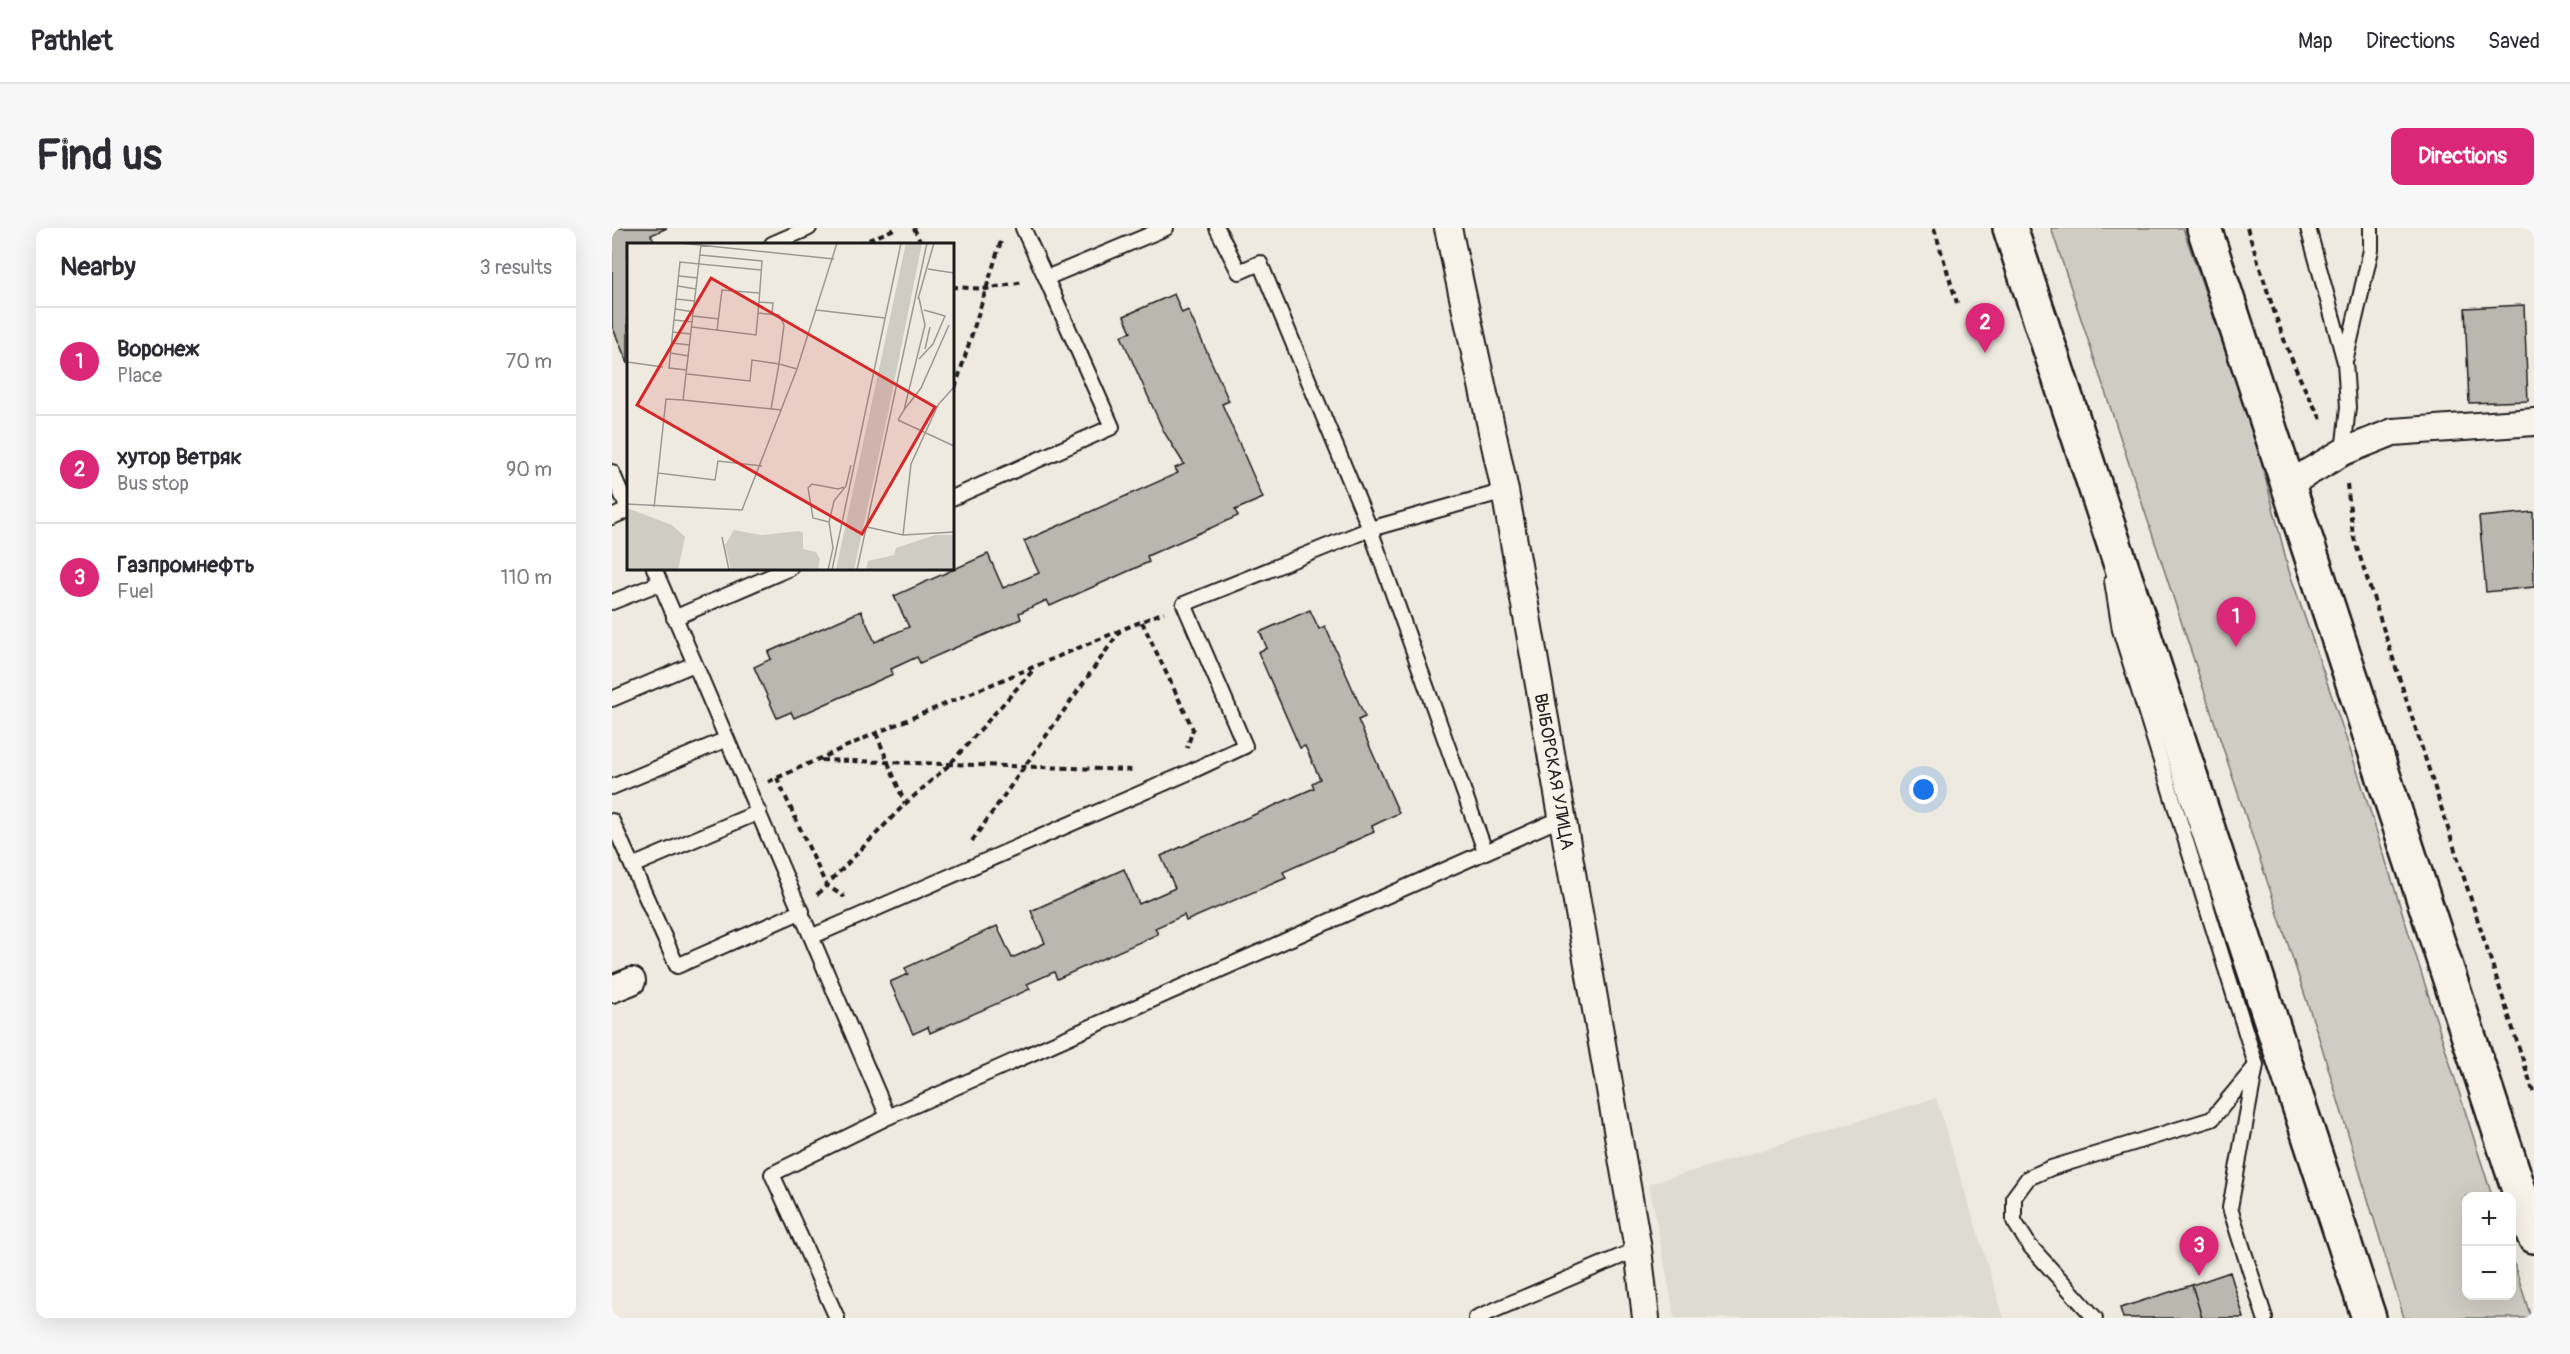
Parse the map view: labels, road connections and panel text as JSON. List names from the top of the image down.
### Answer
{
  "streets": {
    "street": ["ВЫБОРСКАЯ УЛИЦА"]
  },
  "page": {
    "header": "Pathlet",
    "nav": ["Map", "Directions", "Saved"],
    "buttons": "Directions",
    "title": "Find us",
    "heading": ["Nearby", "3 results"],
    "pins": ["2", "1", "3"],
    "list": [
      {
        "mark": "1",
        "name": "Воронеж",
        "note": "Place",
        "value": "70 m"
      },
      {
        "mark": "2",
        "name": "хутор Ветряк",
        "note": "Bus stop",
        "value": "90 m"
      },
      {
        "mark": "3",
        "name": "Газпромнефть",
        "note": "Fuel",
        "value": "110 m"
      }
    ],
    "map_buttons": ["+", "−"]
  }
}
